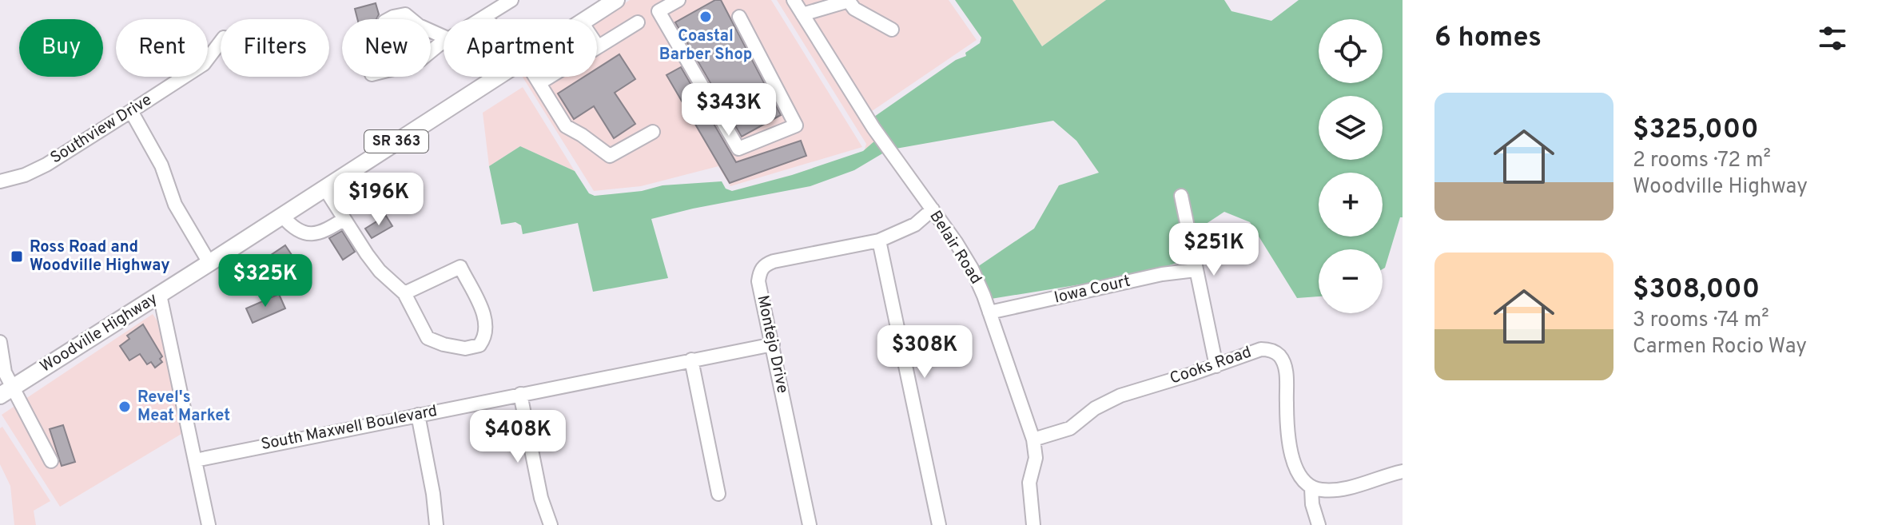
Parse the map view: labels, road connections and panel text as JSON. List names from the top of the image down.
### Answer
{
  "streets": {
    "main road": ["SR 363", "Woodville Highway"],
    "street": [
      "Southview Drive",
      "Belair Road",
      "Iowa Court",
      "Montejo Drive",
      "Cooks Road",
      "South Maxwell Boulevard"
    ]
  },
  "crossings": [
    ["Belair Road", "Iowa Court"],
    ["Belair Road", "Montejo Drive"],
    ["Belair Road", "Cooks Road"],
    ["Montejo Drive", "South Maxwell Boulevard"]
  ],
  "places": {
    "other": ["Coastal Barber Shop", "Revel's Meat Market"],
    "transit": ["Ross Road and Woodville Highway"]
  },
  "page": {
    "heading": "6 homes",
    "map_buttons": ["+", "−"],
    "chip": [
      "Buy",
      "Rent",
      "Filters",
      "New",
      "Apartment"
    ],
    "list": [
      {
        "name": "$325,000",
        "note": "2 rooms · 72 m² · Woodville Highway"
      },
      {
        "name": "$308,000",
        "note": "3 rooms · 74 m² · Carmen Rocio Way"
      }
    ],
    "price": [
      "$343K",
      "$196K",
      "$251K",
      "$325K",
      "$308K",
      "$408K"
    ]
  }
}
